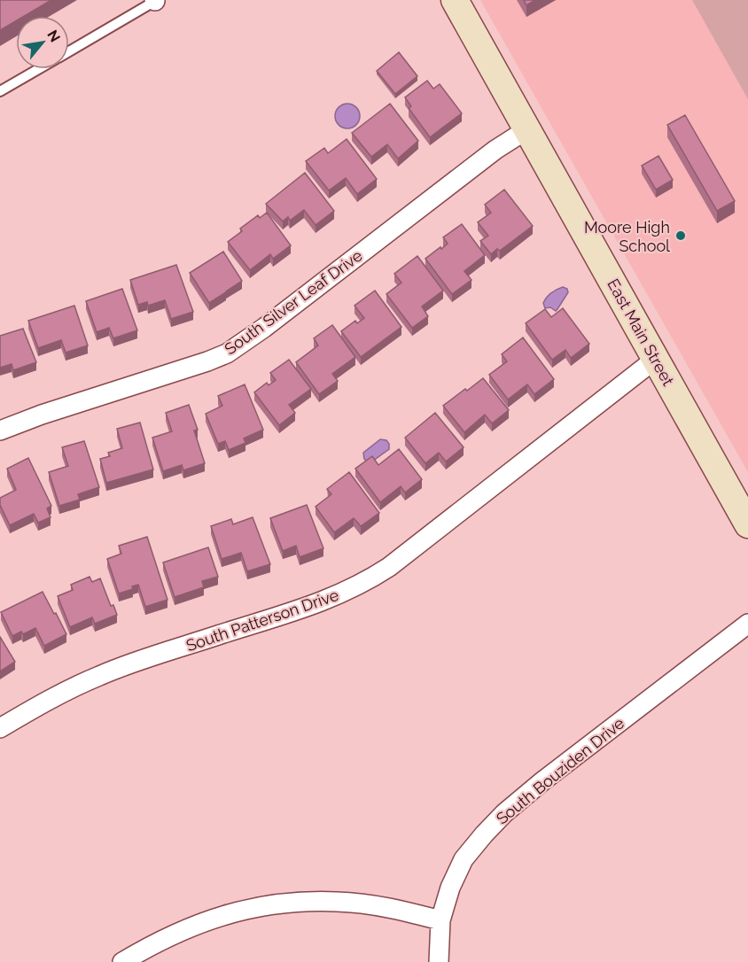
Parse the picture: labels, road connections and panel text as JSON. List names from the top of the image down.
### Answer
{
  "streets": {
    "street": [
      "South Silver Leaf Drive",
      "East Main Street",
      "South Patterson Drive",
      "South Bouziden Drive"
    ]
  },
  "crossings": [
    ["South Silver Leaf Drive", "East Main Street"],
    ["East Main Street", "South Patterson Drive"]
  ],
  "places": ["Moore High School"],
  "north": "top right"
}
